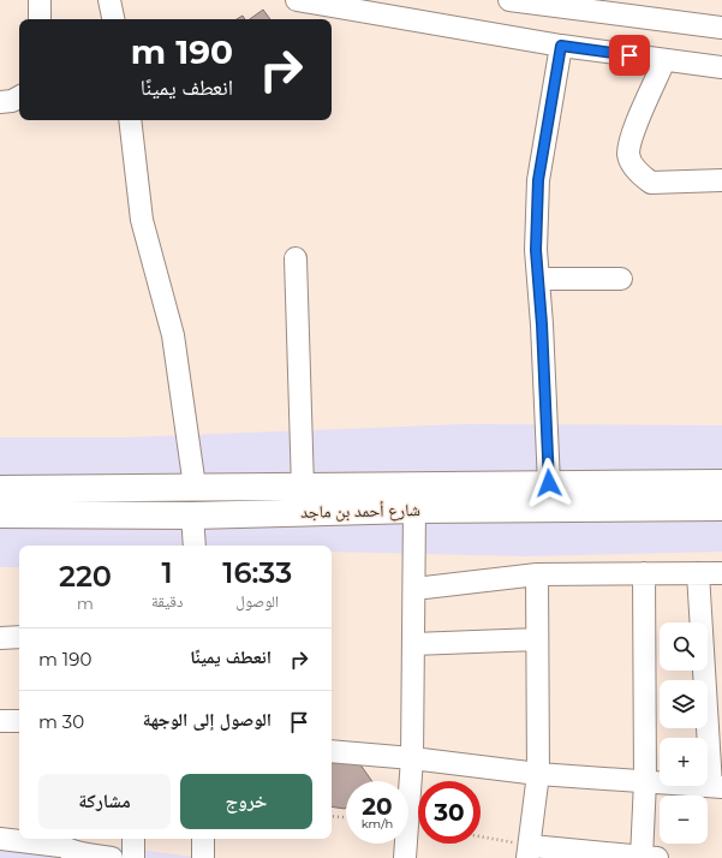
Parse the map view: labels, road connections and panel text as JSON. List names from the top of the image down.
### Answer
{
  "streets": {
    "main road": ["شارع أحمد بن ماجد"]
  },
  "page": {
    "turn": ["190 m", "انعطف يمينًا"],
    "eta": [
      "16:33",
      "الوصول",
      "1",
      "دقيقة",
      "220",
      "m"
    ],
    "map_buttons": ["+", "−"],
    "list": [
      {
        "name": "انعطف يمينًا",
        "value": "190 m"
      },
      {
        "name": "الوصول إلى الوجهة",
        "value": "30 m"
      }
    ],
    "buttons": ["خروج", "مشاركة"],
    "speed": "20 km/h",
    "limit": "30"
  }
}
